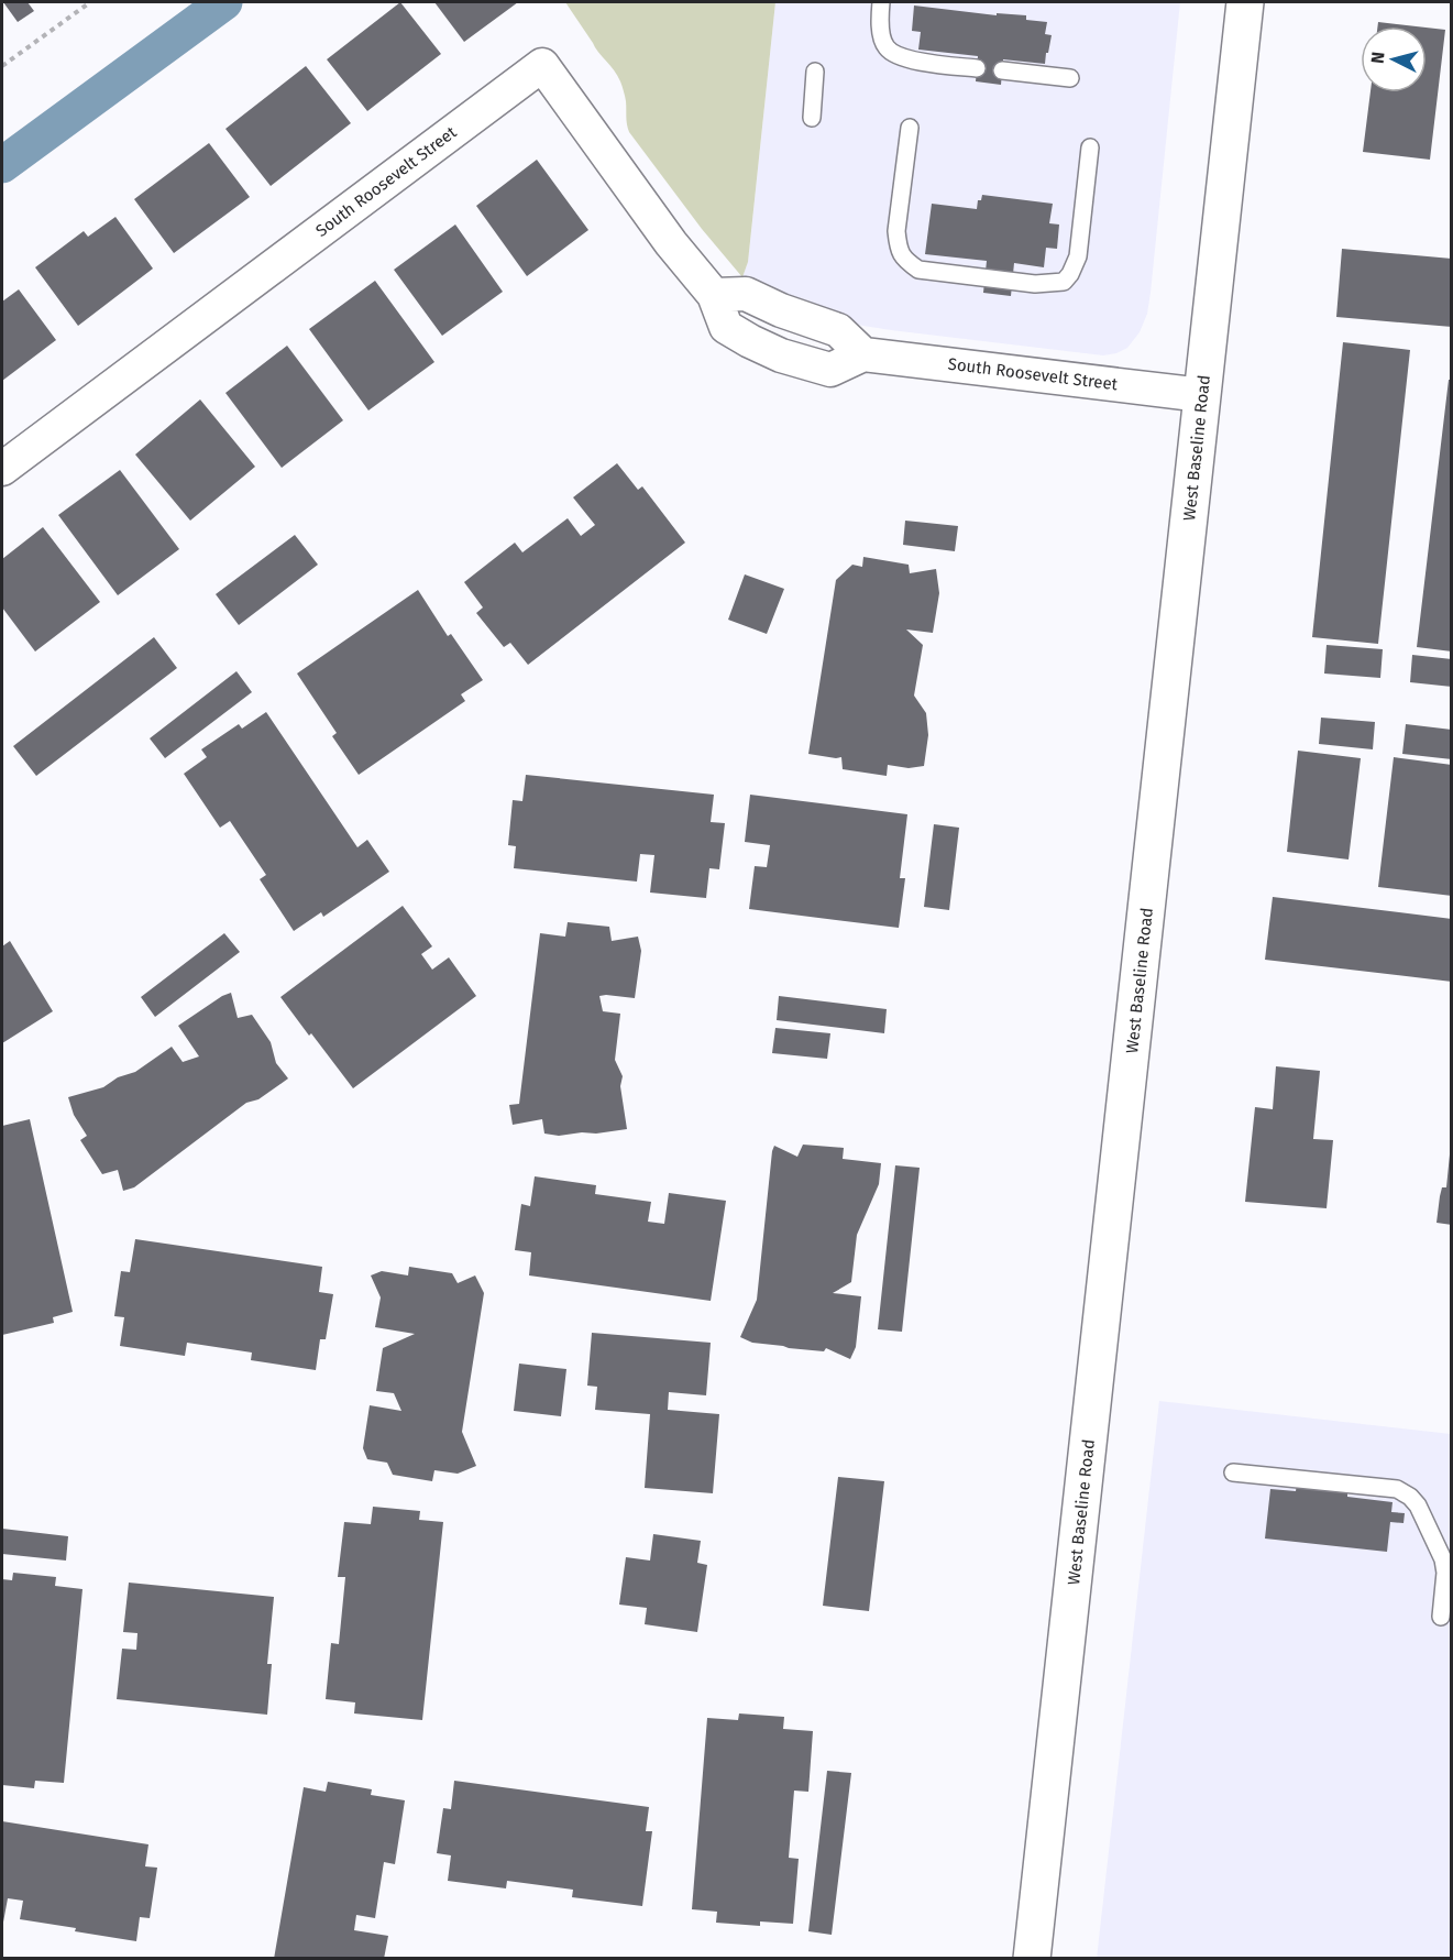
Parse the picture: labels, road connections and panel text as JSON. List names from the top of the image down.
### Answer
{
  "streets": {
    "main road": ["West Baseline Road"],
    "street": ["South Roosevelt Street"]
  },
  "crossings": [
    ["South Roosevelt Street", "West Baseline Road"]
  ],
  "north": "left"
}
